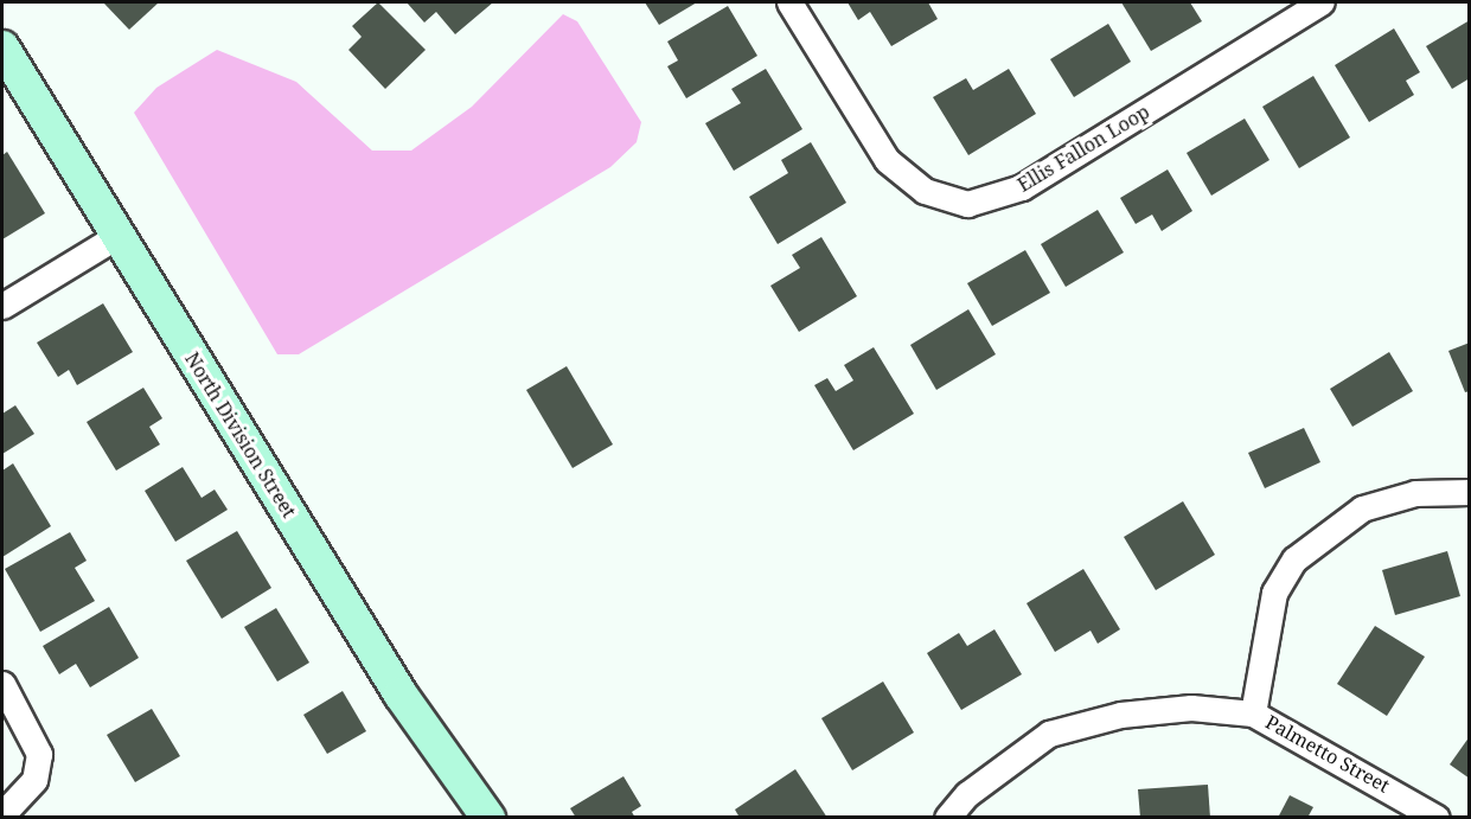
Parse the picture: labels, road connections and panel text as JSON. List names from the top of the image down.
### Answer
{
  "streets": {
    "street": ["Ellis Fallon Loop", "North Division Street", "Palmetto Street"]
  }
}
